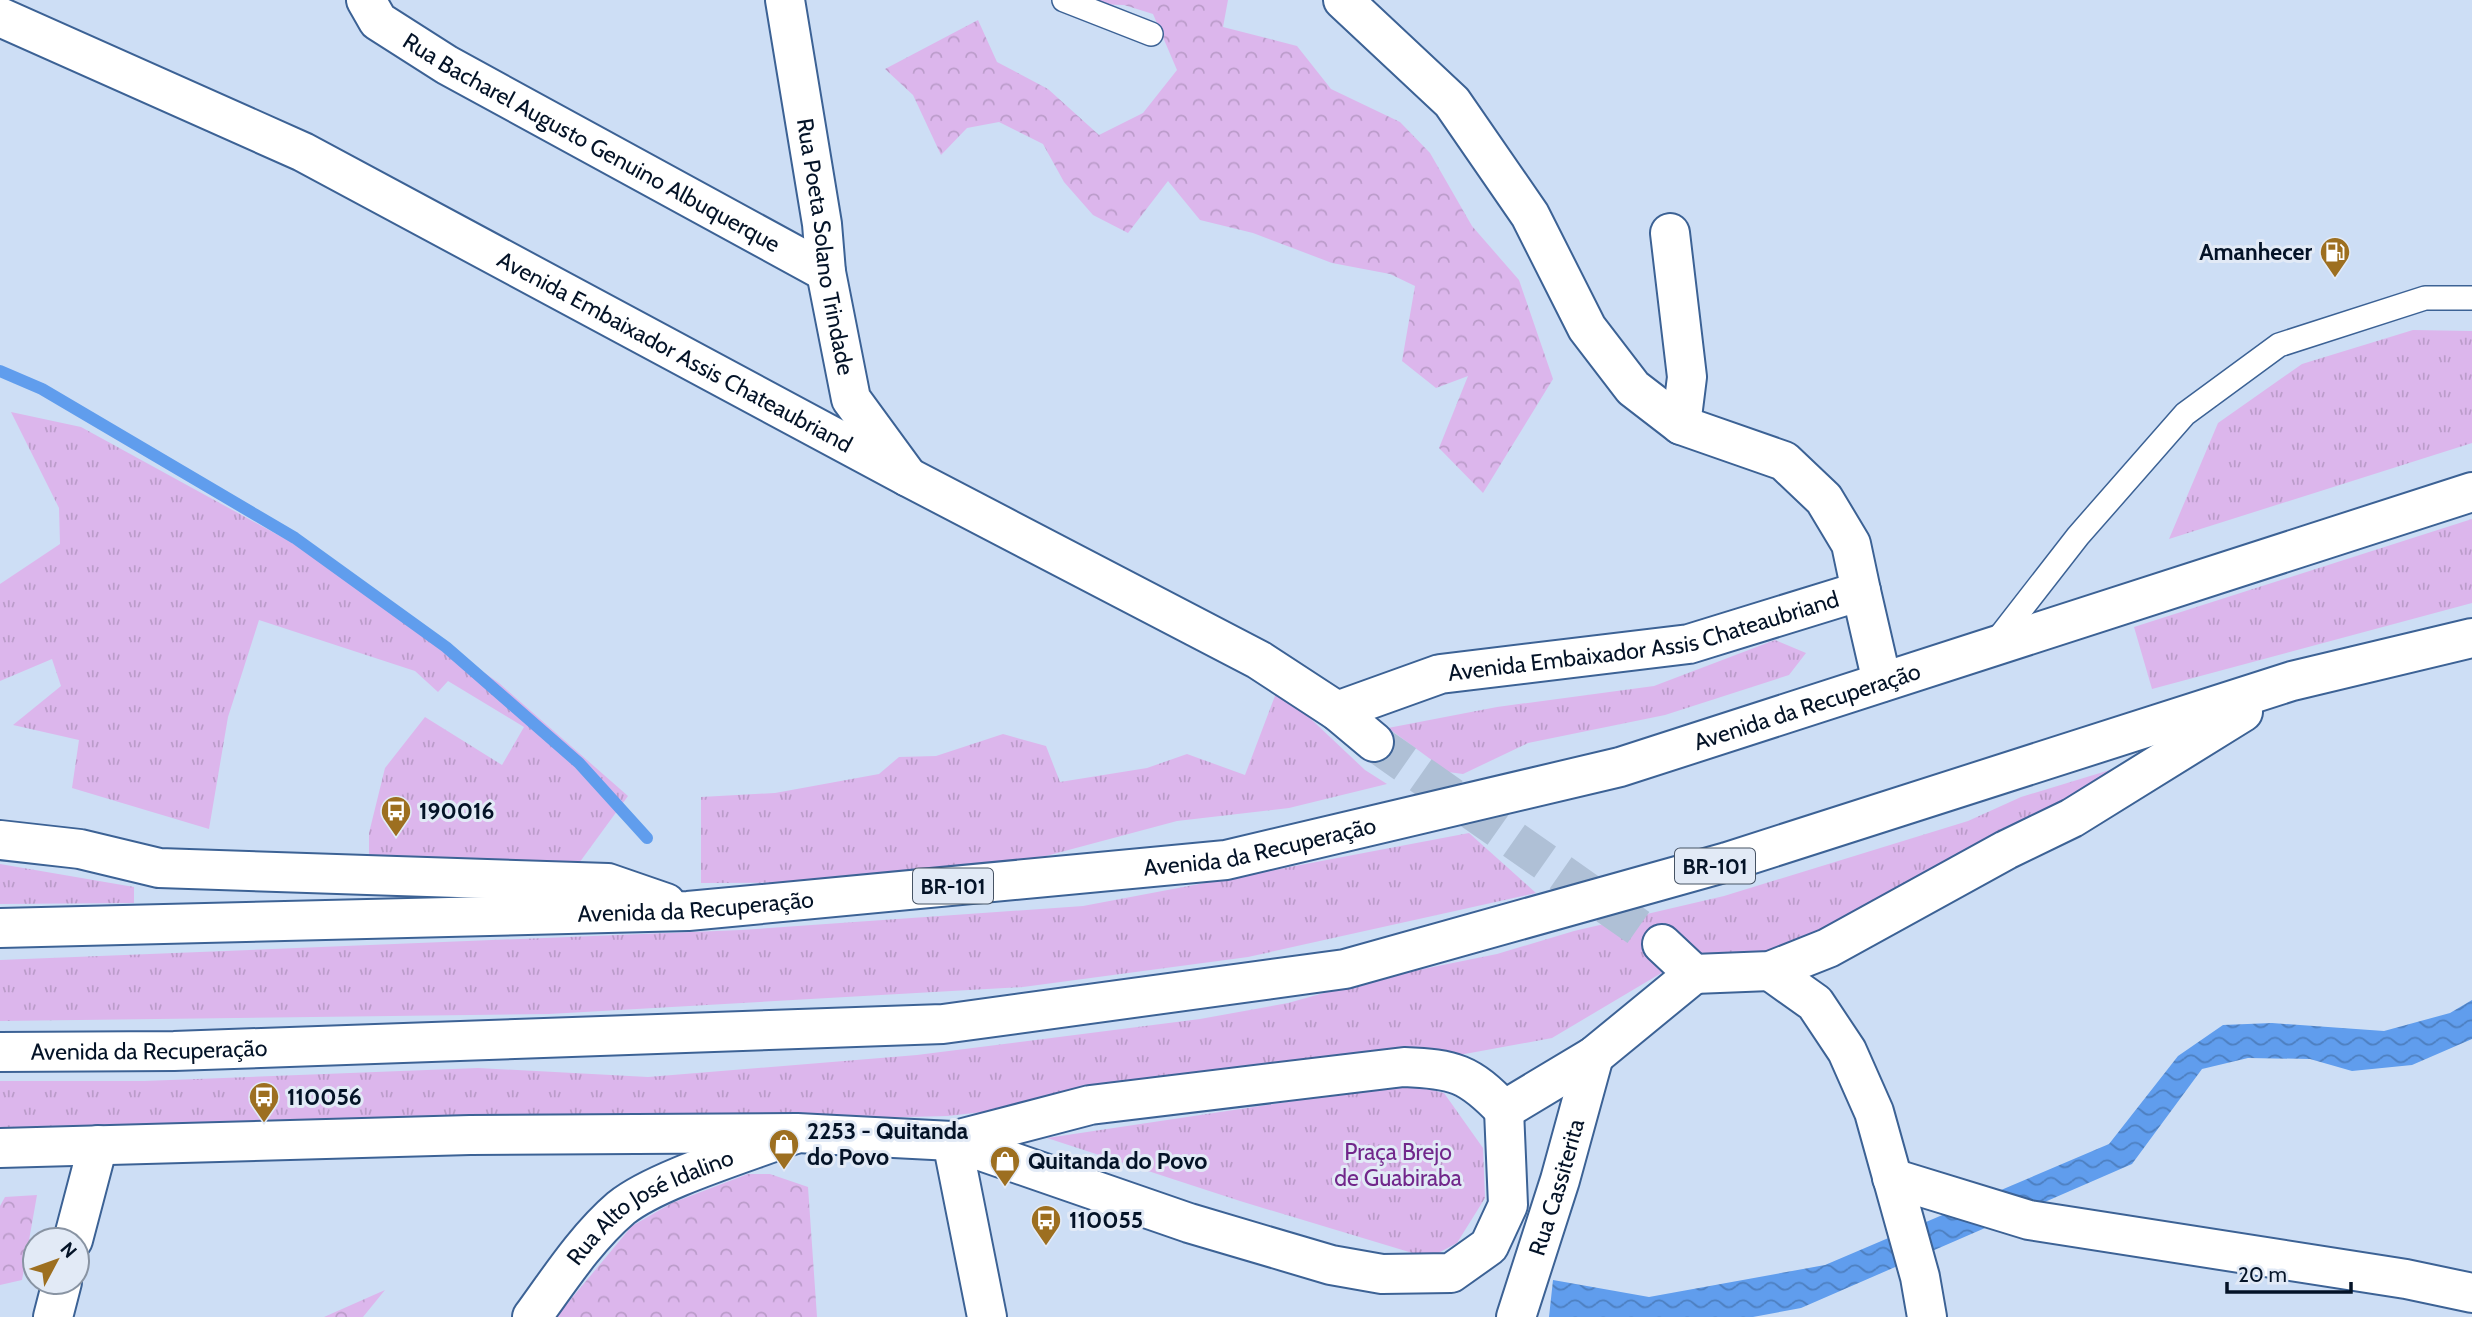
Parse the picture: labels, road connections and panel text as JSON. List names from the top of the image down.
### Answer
{
  "streets": {
    "main road": [
      "Rua Bacharel Augusto Genuino Albuquerque",
      "Rua Poeta Solano Trindade",
      "Avenida Embaixador Assis Chateaubriand",
      "Avenida da Recuperação",
      "BR-101",
      "Rua Cassiterita",
      "Rua Alto José Idalino"
    ]
  },
  "crossings": [
    ["Rua Bacharel Augusto Genuino Albuquerque", "Rua Poeta Solano Trindade"],
    ["Rua Poeta Solano Trindade", "Avenida Embaixador Assis Chateaubriand"],
    ["Avenida Embaixador Assis Chateaubriand", "Avenida da Recuperação"]
  ],
  "parks": ["Praça Brejo de Guabiraba"],
  "places": {
    "fuel station": ["Amanhecer"],
    "bus stop": ["190016", "110056", "110055"],
    "shop": ["2253 - Quitanda do Povo", "Quitanda do Povo"]
  },
  "scale_bar": "20 m",
  "north": "top right"
}
